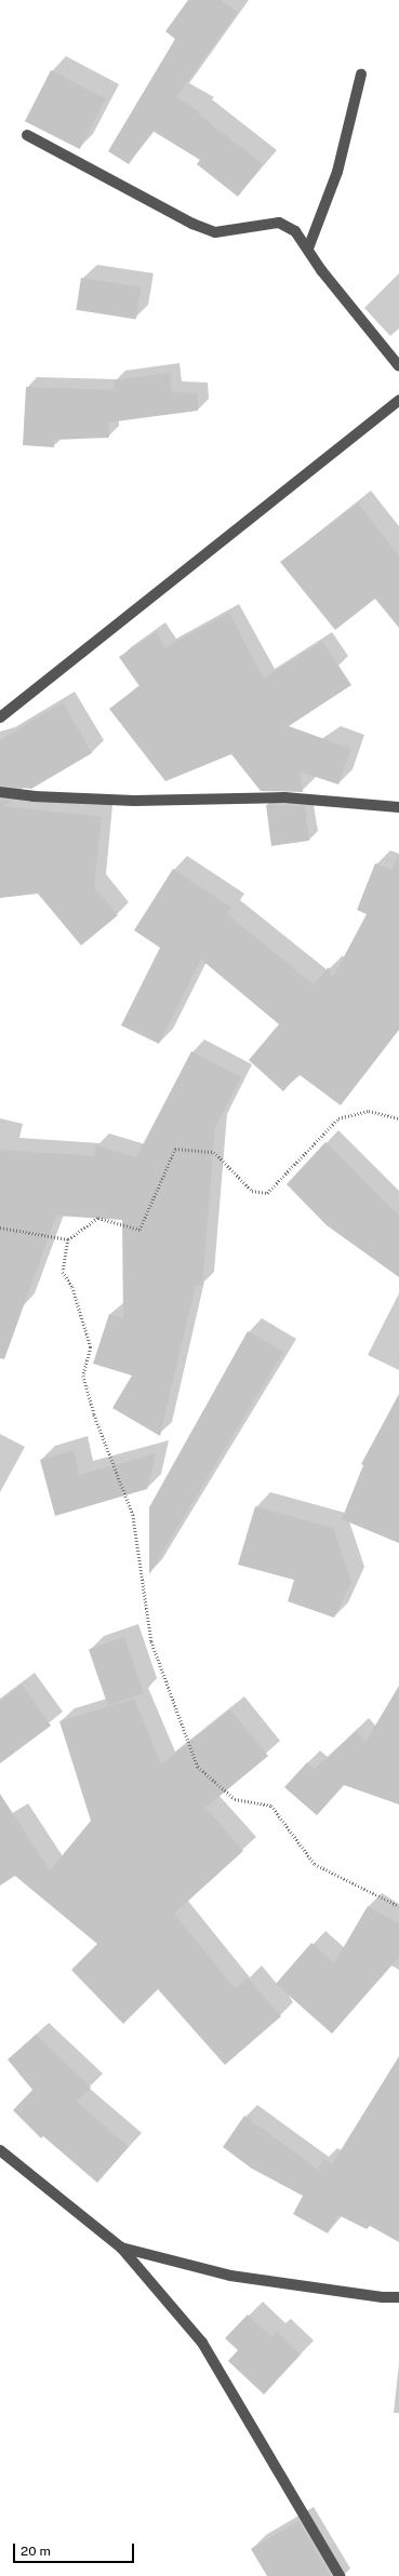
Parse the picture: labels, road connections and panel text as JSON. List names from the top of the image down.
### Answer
{
  "scale_bar": "20 m"
}
